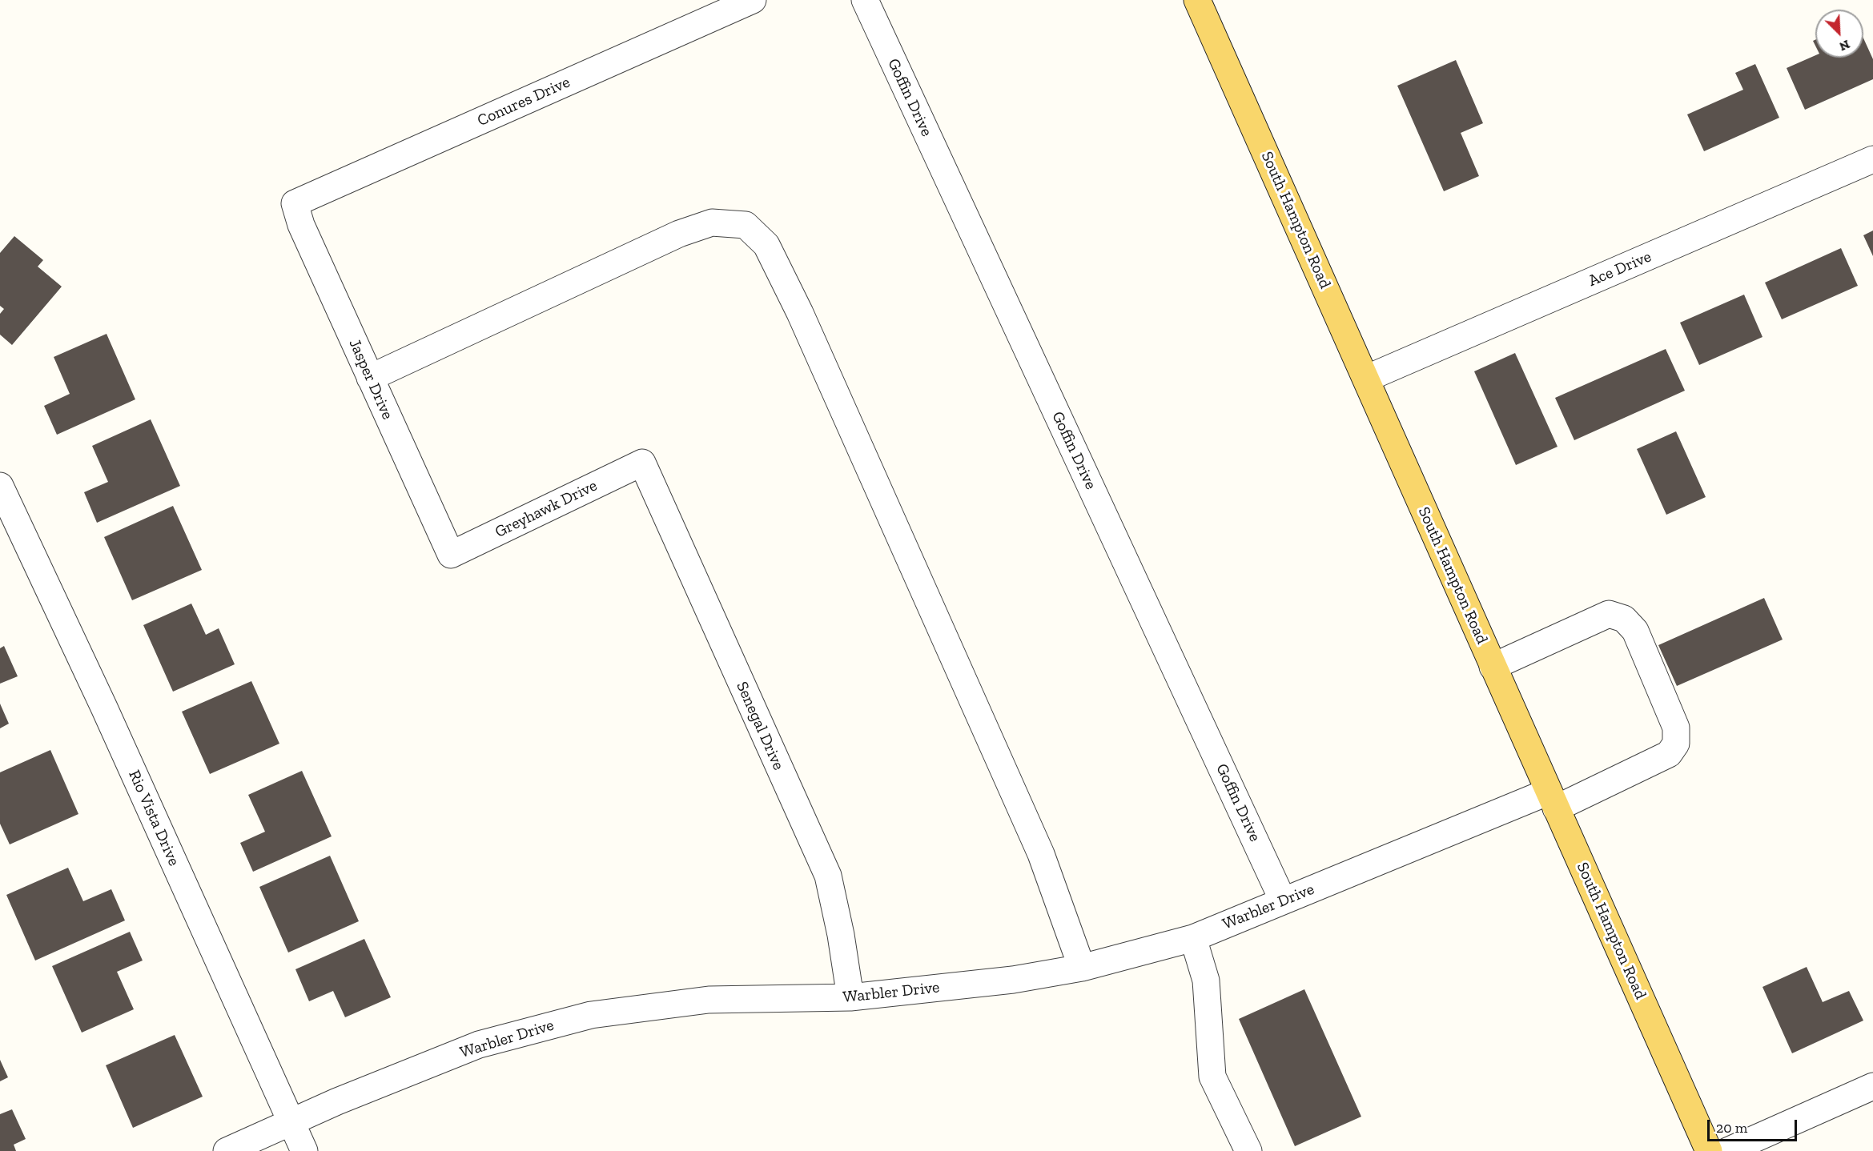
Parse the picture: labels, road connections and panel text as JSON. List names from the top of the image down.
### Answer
{
  "streets": {
    "main road": ["South Hampton Road"],
    "street": [
      "Goffin Drive",
      "Conures Drive",
      "Ace Drive",
      "Jasper Drive",
      "Greyhawk Drive",
      "Senegal Drive",
      "Rio Vista Drive",
      "Warbler Drive"
    ]
  },
  "crossings": [
    ["Goffin Drive", "Warbler Drive"],
    ["Conures Drive", "Jasper Drive"],
    ["South Hampton Road", "Ace Drive"],
    ["South Hampton Road", "Warbler Drive"],
    ["Jasper Drive", "Greyhawk Drive"],
    ["Greyhawk Drive", "Senegal Drive"],
    ["Senegal Drive", "Warbler Drive"],
    ["Rio Vista Drive", "Warbler Drive"]
  ],
  "scale_bar": "20 m",
  "north": "bottom right"
}
